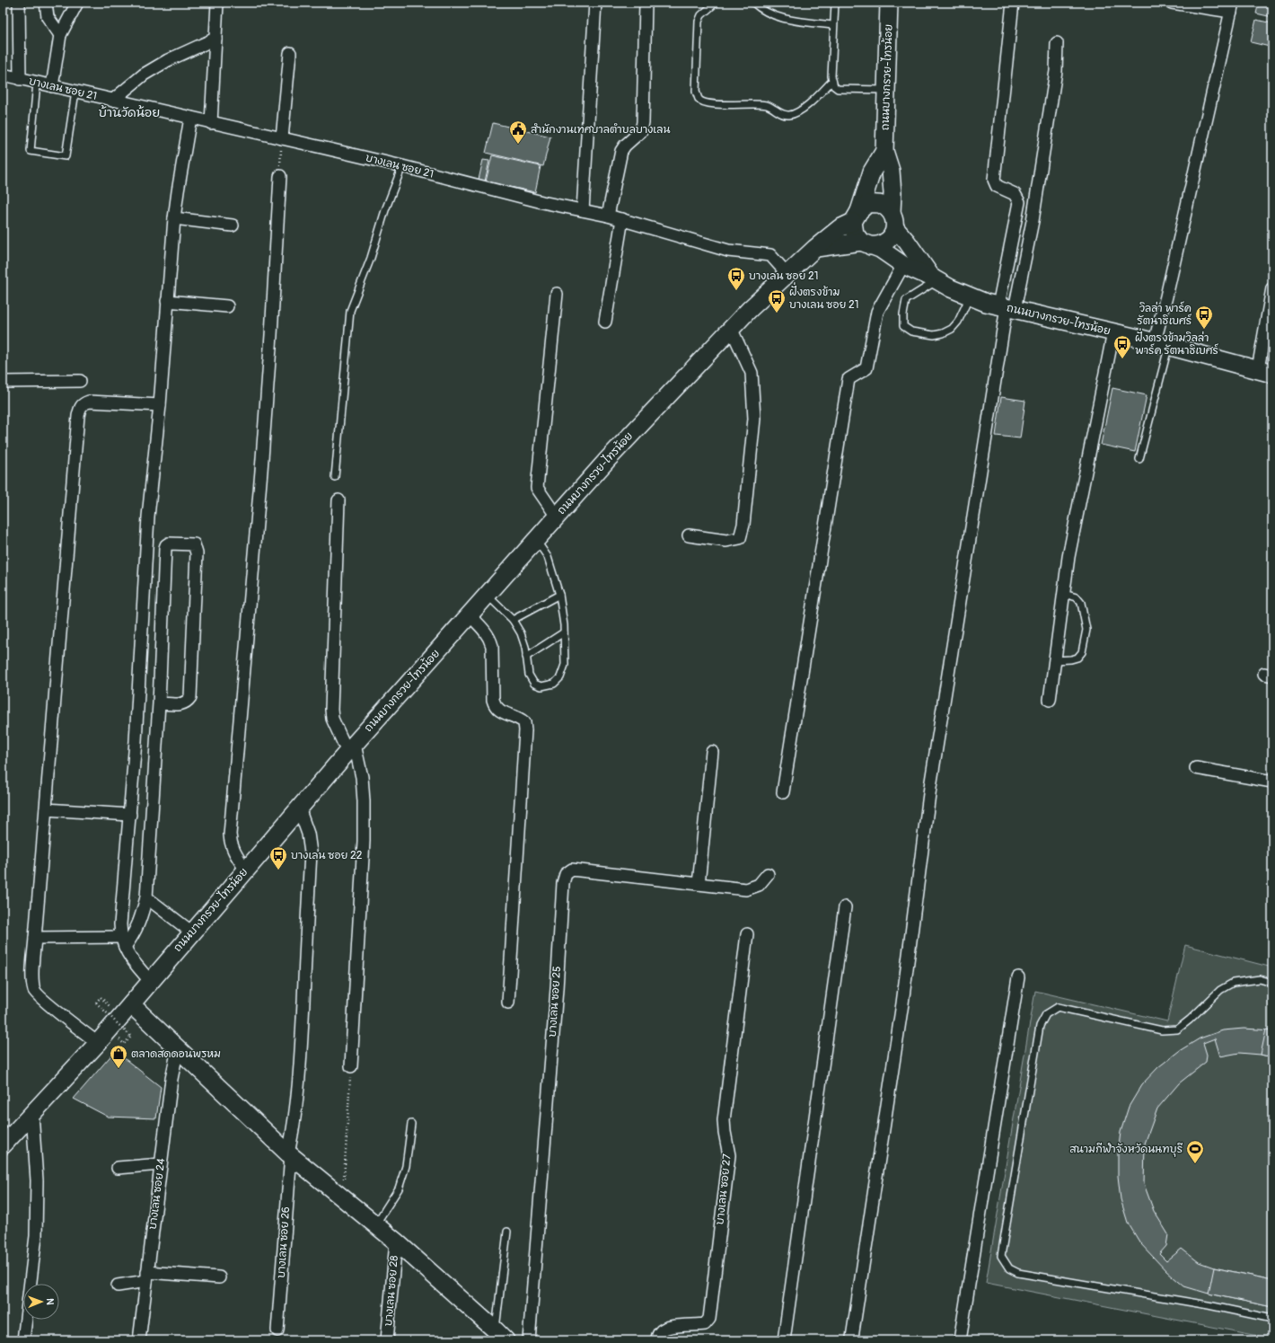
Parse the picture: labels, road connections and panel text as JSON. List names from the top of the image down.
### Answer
{
  "streets": {
    "main road": ["ถนนบางกรวย-ไทรน้อย"],
    "street": [
      "บางเลน ซอย 21",
      "บางเลน ซอย 25",
      "บางเลน ซอย 27",
      "บางเลน ซอย 24",
      "บางเลน ซอย 26",
      "บางเลน ซอย 28"
    ]
  },
  "crossings": [
    ["ถนนบางกรวย-ไทรน้อย", "บางเลน ซอย 21"]
  ],
  "districts": ["บ้านวัดน้อย"],
  "places": {
    "public building": ["สำนักงานเทศบาลตำบลบางเลน"],
    "bus stop": [
      "บางเลน ซอย 21",
      "ฝั่งตรงข้าม บางเลน ซอย 21",
      "วิลล่า พาร์ค รัตนาธิเบศร์",
      "ฝั่งตรงข้ามวิลล่า พาร์ค รัตนาธิเบศร์",
      "บางเลน ซอย 22"
    ],
    "shop": ["ตลาดสดดอนพรหม"],
    "sports": ["สนามกีฬาจังหวัดนนทบุรี"]
  },
  "north": "right"
}
